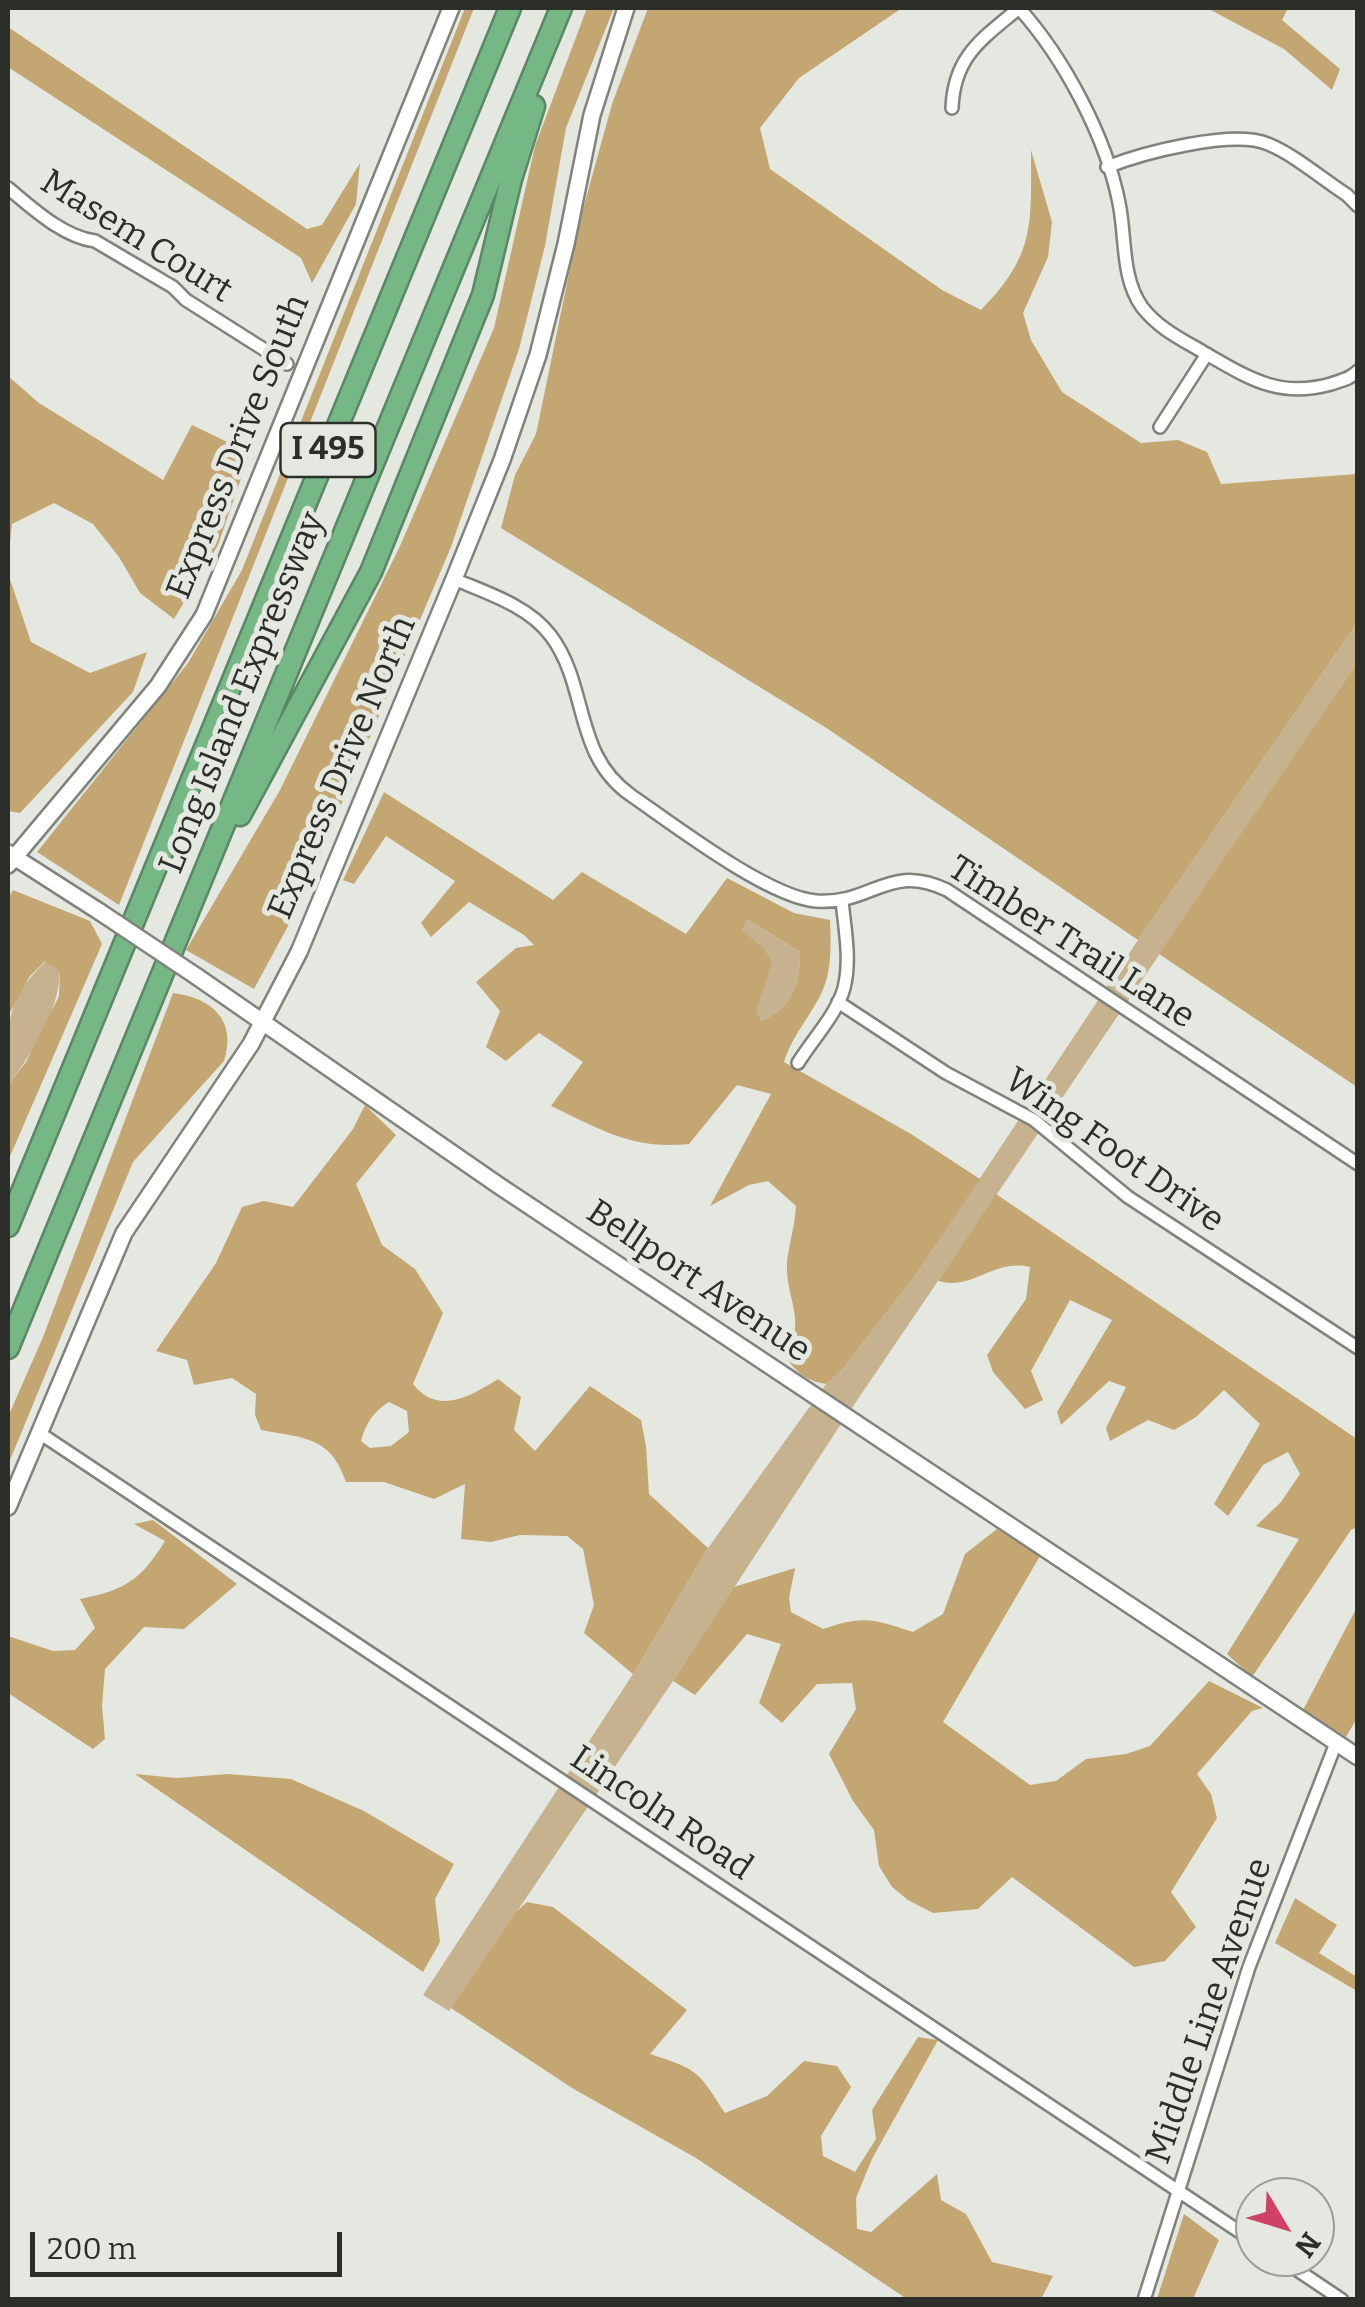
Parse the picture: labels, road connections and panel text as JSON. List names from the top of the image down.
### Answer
{
  "streets": {
    "highway": ["I 495", "Long Island Expressway"],
    "main road": ["Express Drive South", "Express Drive North", "Bellport Avenue"],
    "street": [
      "Masem Court",
      "Timber Trail Lane",
      "Wing Foot Drive",
      "Lincoln Road",
      "Middle Line Avenue"
    ]
  },
  "crossings": [
    ["Express Drive South", "Bellport Avenue"],
    ["Express Drive North", "Timber Trail Lane"],
    ["Express Drive North", "Bellport Avenue"],
    ["Express Drive North", "Lincoln Road"],
    ["Bellport Avenue", "Middle Line Avenue"],
    ["Lincoln Road", "Middle Line Avenue"]
  ],
  "scale_bar": "200 m",
  "north": "bottom right"
}
